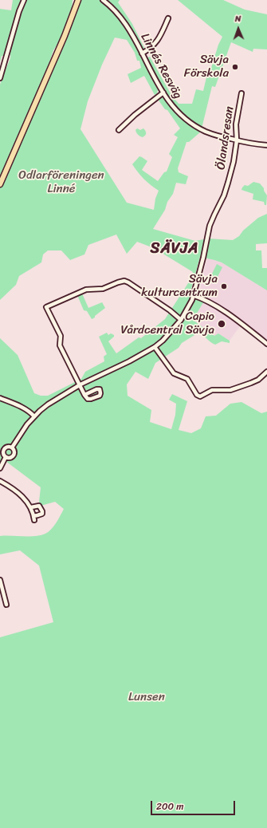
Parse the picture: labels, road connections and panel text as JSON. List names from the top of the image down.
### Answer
{
  "streets": {
    "street": ["Linnés Resväg", "Ölandsresan"]
  },
  "crossings": [
    ["Linnés Resväg", "Ölandsresan"]
  ],
  "districts": ["SÄVJA"],
  "parks": ["Odlarföreningen Linné", "Lunsen"],
  "places": ["Sävja Förskola", "Sävja kulturcentrum", "Capio Vårdcentral Sävja"],
  "scale_bar": "200 m",
  "north": "top"
}
